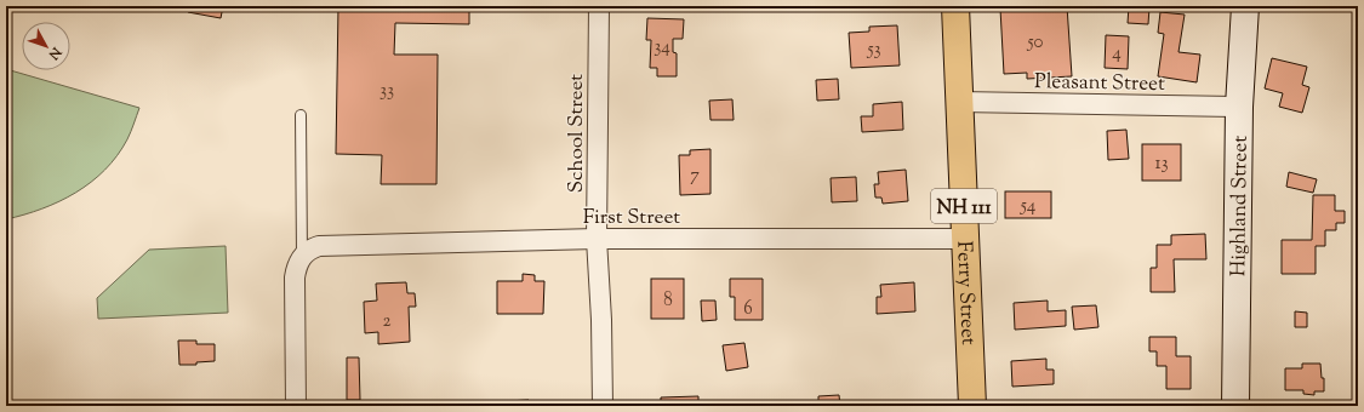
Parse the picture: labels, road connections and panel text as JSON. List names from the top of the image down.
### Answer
{
  "streets": {
    "main road": ["NH 111", "Ferry Street"],
    "street": [
      "Pleasant Street",
      "School Street",
      "Highland Street",
      "First Street"
    ]
  },
  "crossings": [
    ["Pleasant Street", "Highland Street"],
    ["Pleasant Street", "Ferry Street"],
    ["School Street", "First Street"],
    ["First Street", "Ferry Street"]
  ],
  "house_numbers": [
    "50",
    "34",
    "53",
    "4",
    "33",
    "13",
    "7",
    "54",
    "8",
    "6",
    "2"
  ],
  "north": "bottom right"
}
